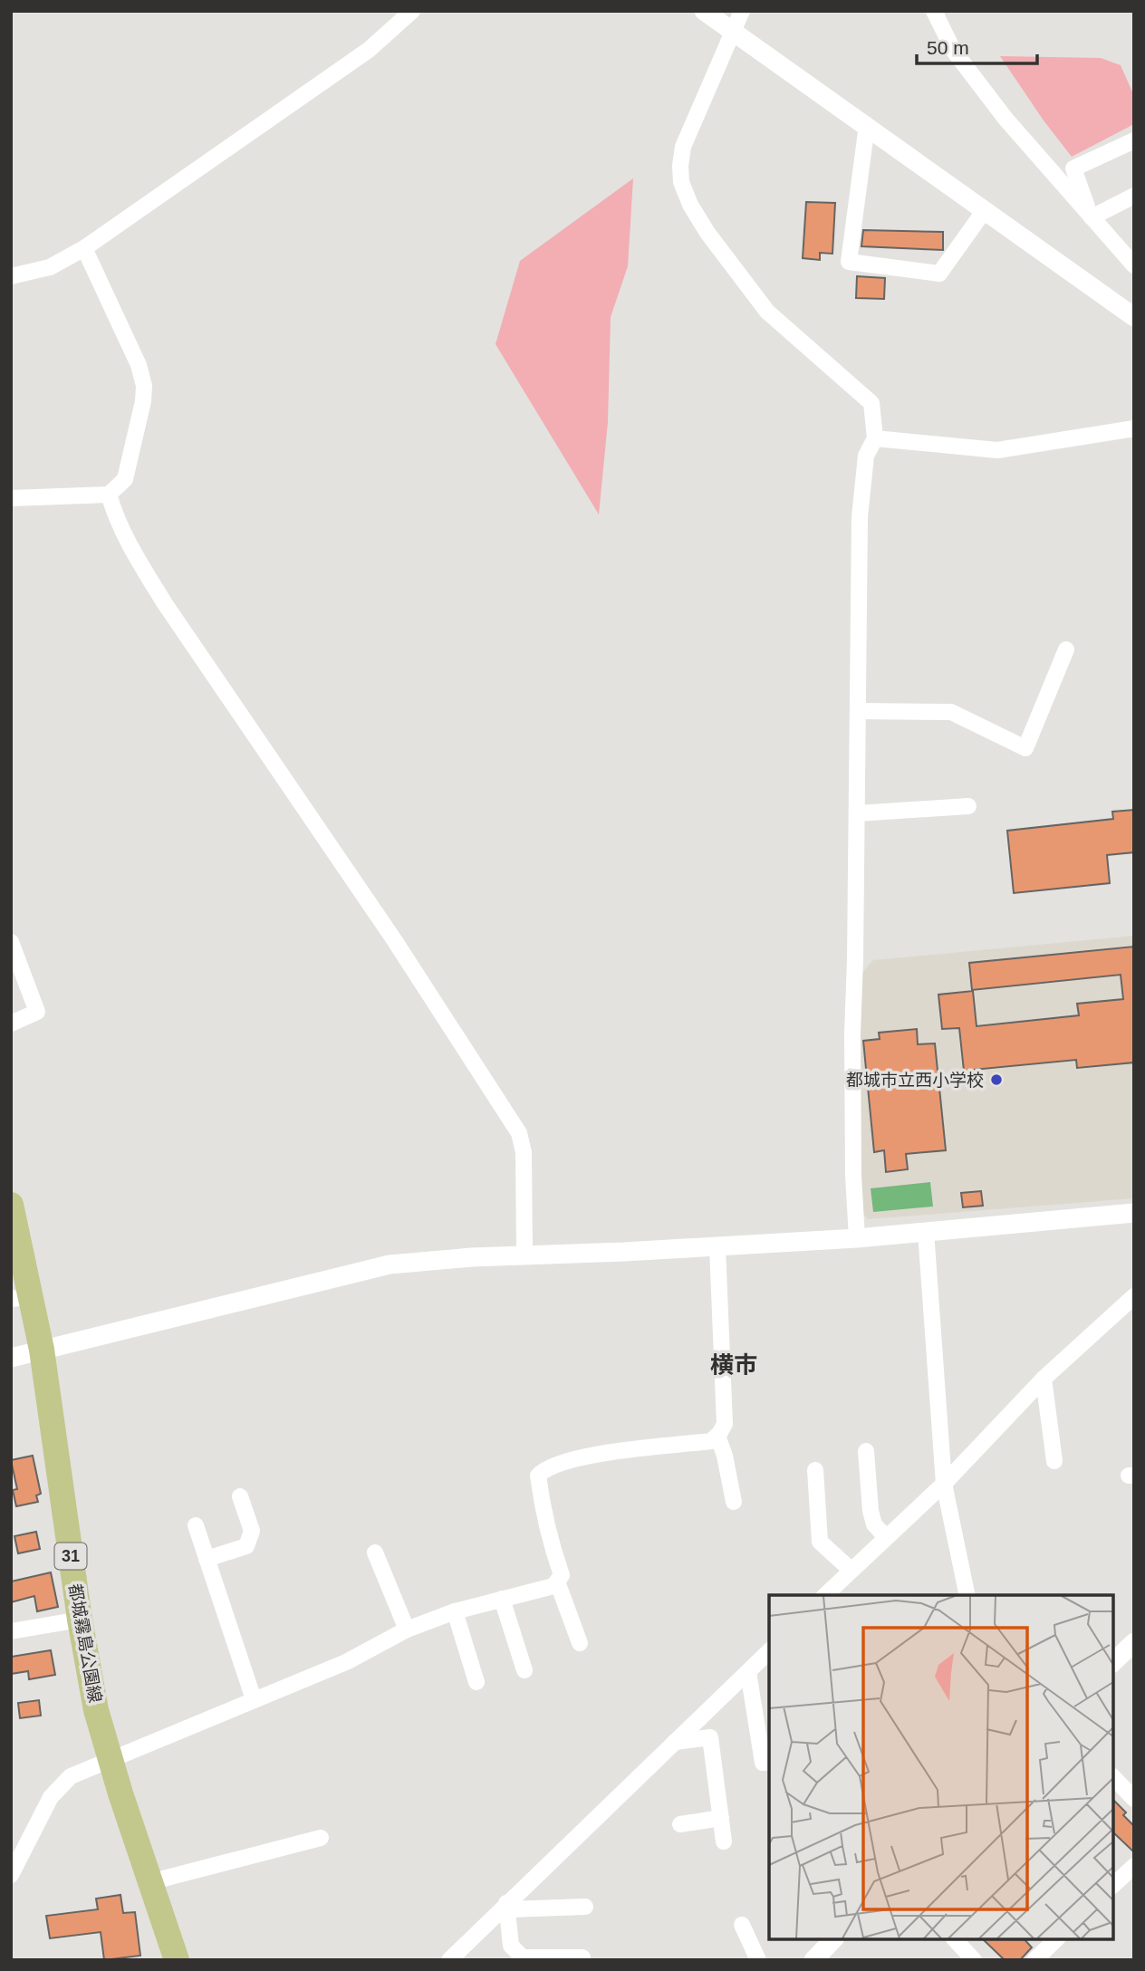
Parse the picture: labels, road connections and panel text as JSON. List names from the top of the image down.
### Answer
{
  "streets": {
    "main road": ["31", "都城霧島公園線"]
  },
  "districts": ["横市"],
  "places": ["都城市立西小学校"],
  "scale_bar": "50 m"
}
